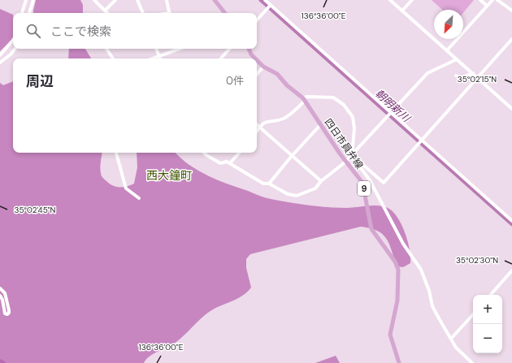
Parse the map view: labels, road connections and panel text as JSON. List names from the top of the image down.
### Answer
{
  "streets": {
    "main road": ["四日市員弁線", "9"]
  },
  "districts": ["西大鐘町"],
  "water": ["朝明新川"],
  "north": "bottom left",
  "page": {
    "search": "ここで検索",
    "heading": ["周辺", "0件"],
    "map_buttons": ["+", "−"]
  },
  "coordinates": [
    "136°36'00\"E",
    "35°02'15\"N",
    "35°02'45\"N",
    "35°02'30\"N"
  ]
}
